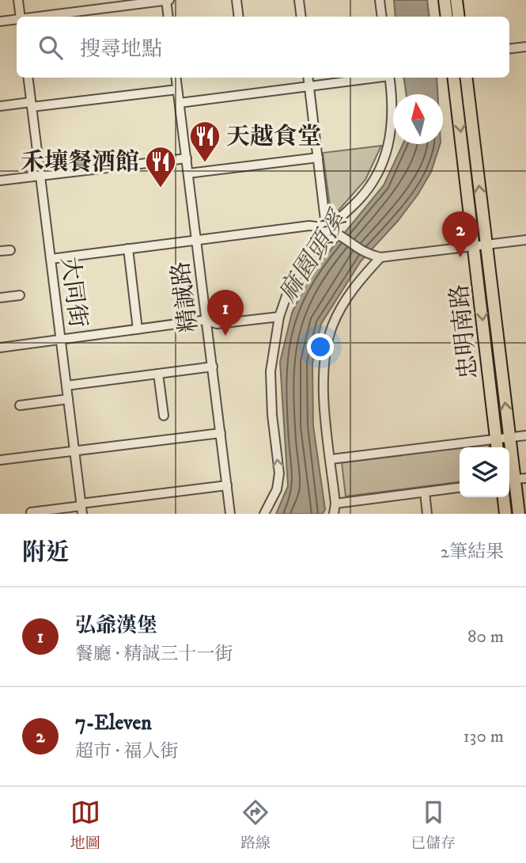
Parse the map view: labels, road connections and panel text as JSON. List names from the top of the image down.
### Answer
{
  "streets": {
    "main road": ["忠明南路"],
    "street": ["大同街", "精誠路"]
  },
  "water": ["麻園頭溪"],
  "places": {
    "restaurant": ["天越食堂", "禾壤餐酒館"]
  },
  "north": "top",
  "page": {
    "search": "搜尋地點",
    "pins": ["2", "1"],
    "heading": ["附近", "2筆結果"],
    "list": [
      {
        "mark": "1",
        "name": "弘爺漢堡",
        "note": "餐廳 · 精誠三十一街",
        "value": "80 m"
      },
      {
        "mark": "2",
        "name": "7-Eleven",
        "note": "超市 · 福人街",
        "value": "130 m"
      }
    ],
    "nav": ["地圖", "路線", "已儲存"]
  }
}
